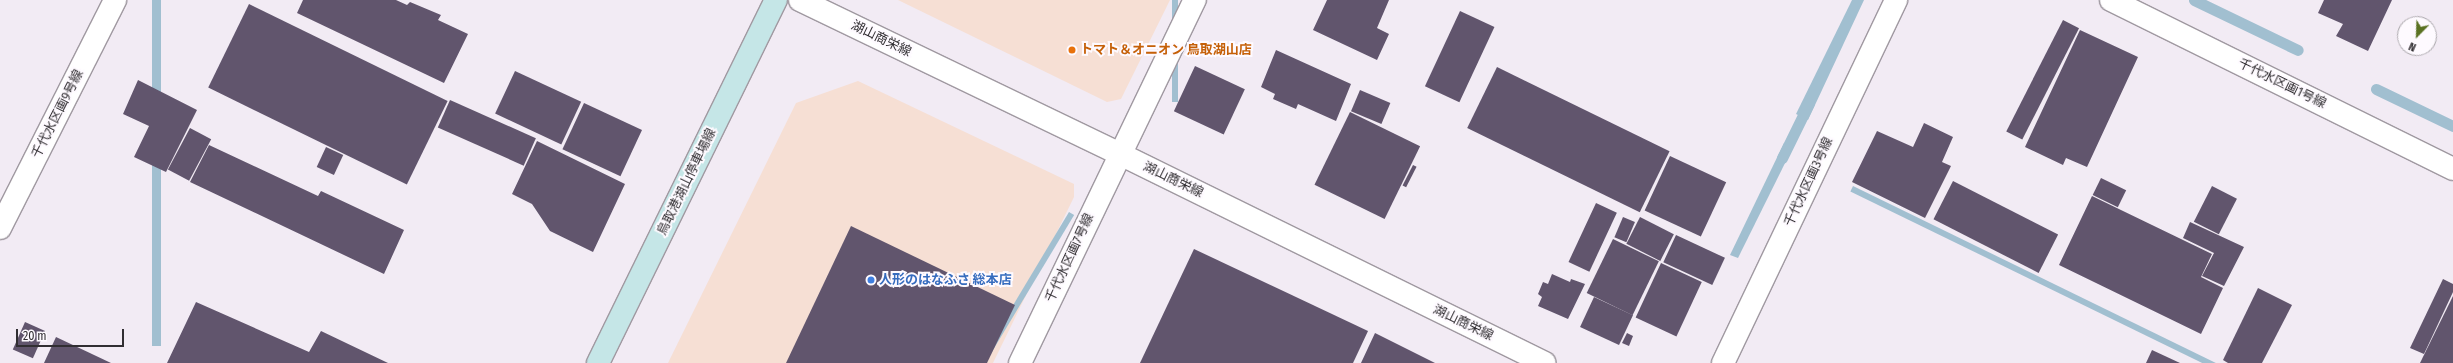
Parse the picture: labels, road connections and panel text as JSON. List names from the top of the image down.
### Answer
{
  "streets": {
    "main road": ["鳥取港湖山停車場線"],
    "street": [
      "湖山商栄線",
      "千代水区画1号線",
      "千代水区画9号線",
      "千代水区画3号線",
      "千代水区画7号線"
    ]
  },
  "crossings": [
    ["湖山商栄線", "千代水区画7号線"]
  ],
  "places": ["トマト＆オニオン 鳥取湖山店", "人形のはなふさ 総本店"],
  "scale_bar": "20 m",
  "north": "bottom left"
}
